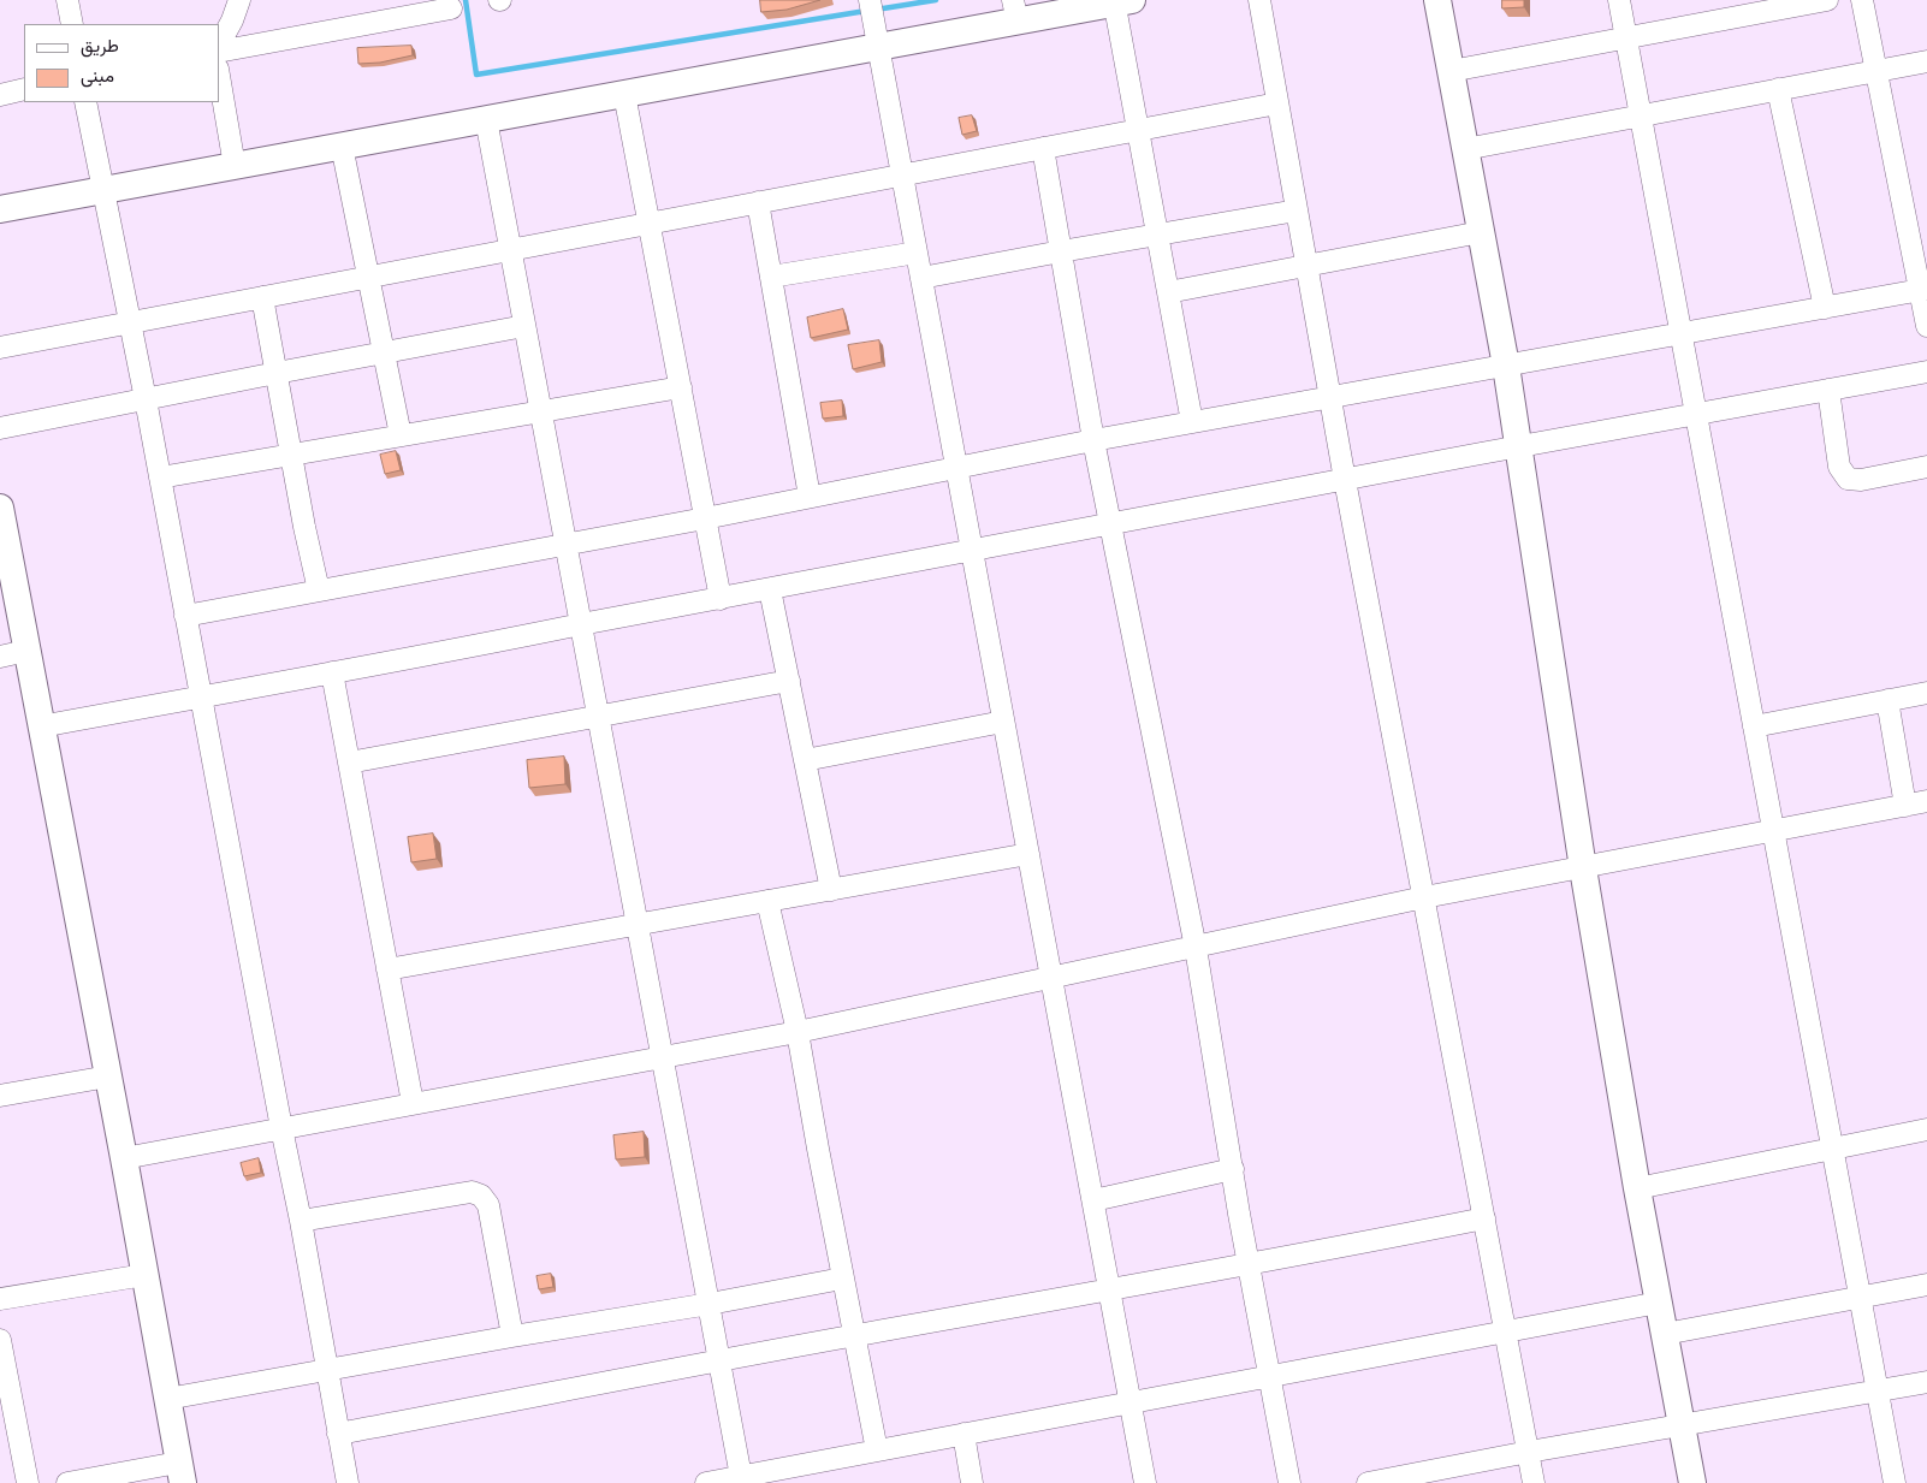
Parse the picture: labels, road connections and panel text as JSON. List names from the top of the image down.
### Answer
{
  "legend": ["طريق", "مبنى"]
}
